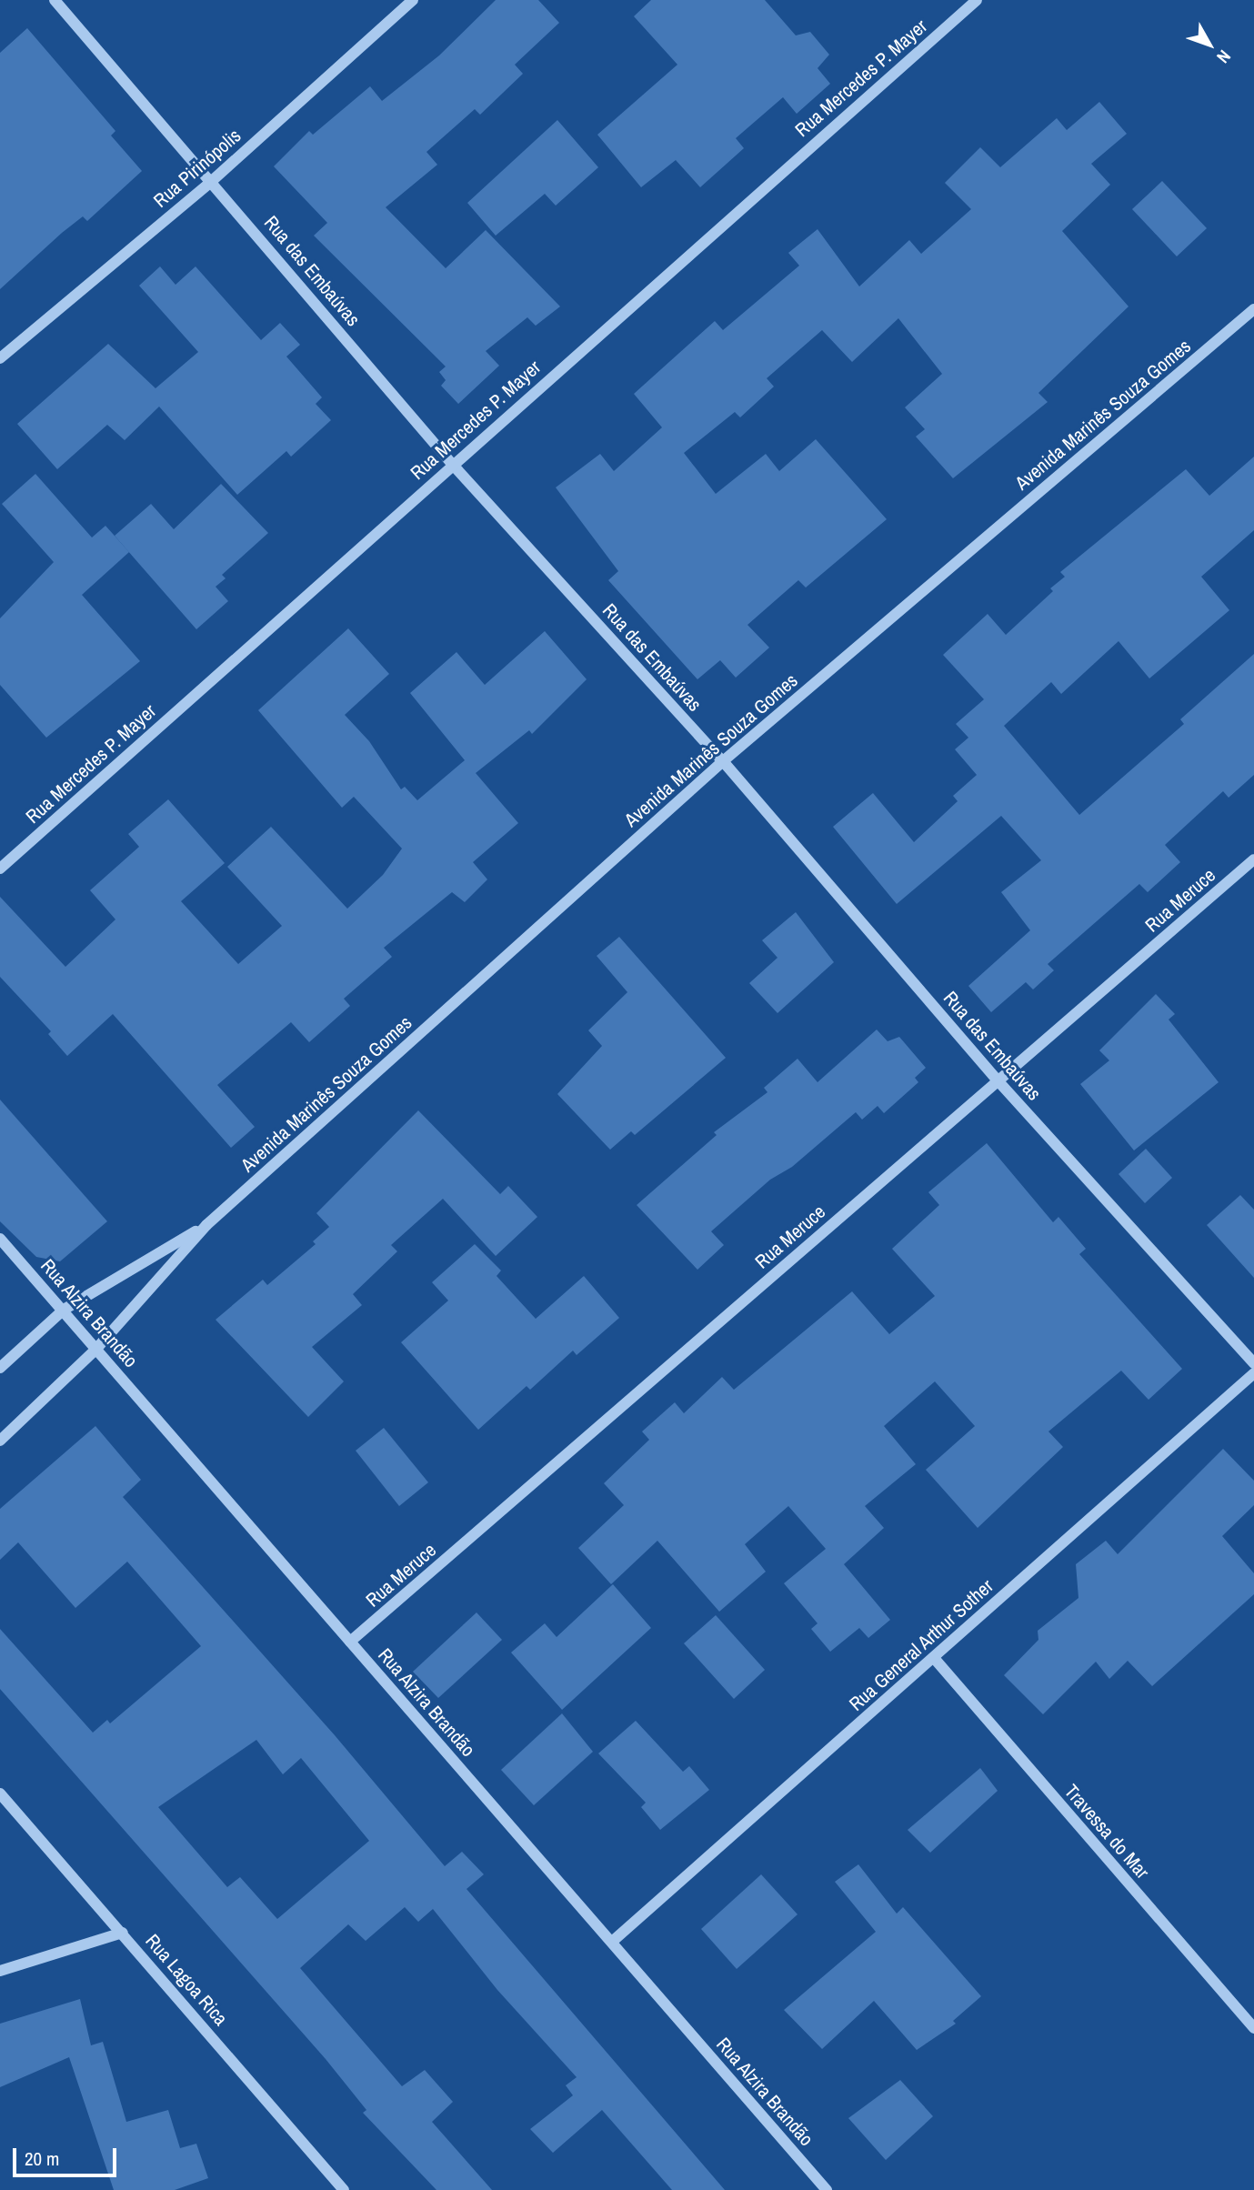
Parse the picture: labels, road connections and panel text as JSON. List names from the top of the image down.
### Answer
{
  "streets": {
    "street": [
      "Rua Mercedes P. Mayer",
      "Rua Pirinópolis",
      "Rua das Embaúvas",
      "Avenida Marinês Souza Gomes",
      "Rua Meruce",
      "Rua Alzira Brandão",
      "Rua General Arthur Sother",
      "Travessa do Mar",
      "Rua Lagoa Rica"
    ]
  },
  "crossings": [
    ["Rua Mercedes P. Mayer", "Rua das Embaúvas"],
    ["Rua Pirinópolis", "Rua das Embaúvas"],
    ["Rua das Embaúvas", "Avenida Marinês Souza Gomes"],
    ["Rua das Embaúvas", "Rua Meruce"],
    ["Avenida Marinês Souza Gomes", "Rua Alzira Brandão"],
    ["Rua Meruce", "Rua Alzira Brandão"],
    ["Rua Alzira Brandão", "Rua General Arthur Sother"],
    ["Rua General Arthur Sother", "Travessa do Mar"]
  ],
  "scale_bar": "20 m",
  "north": "bottom right"
}
